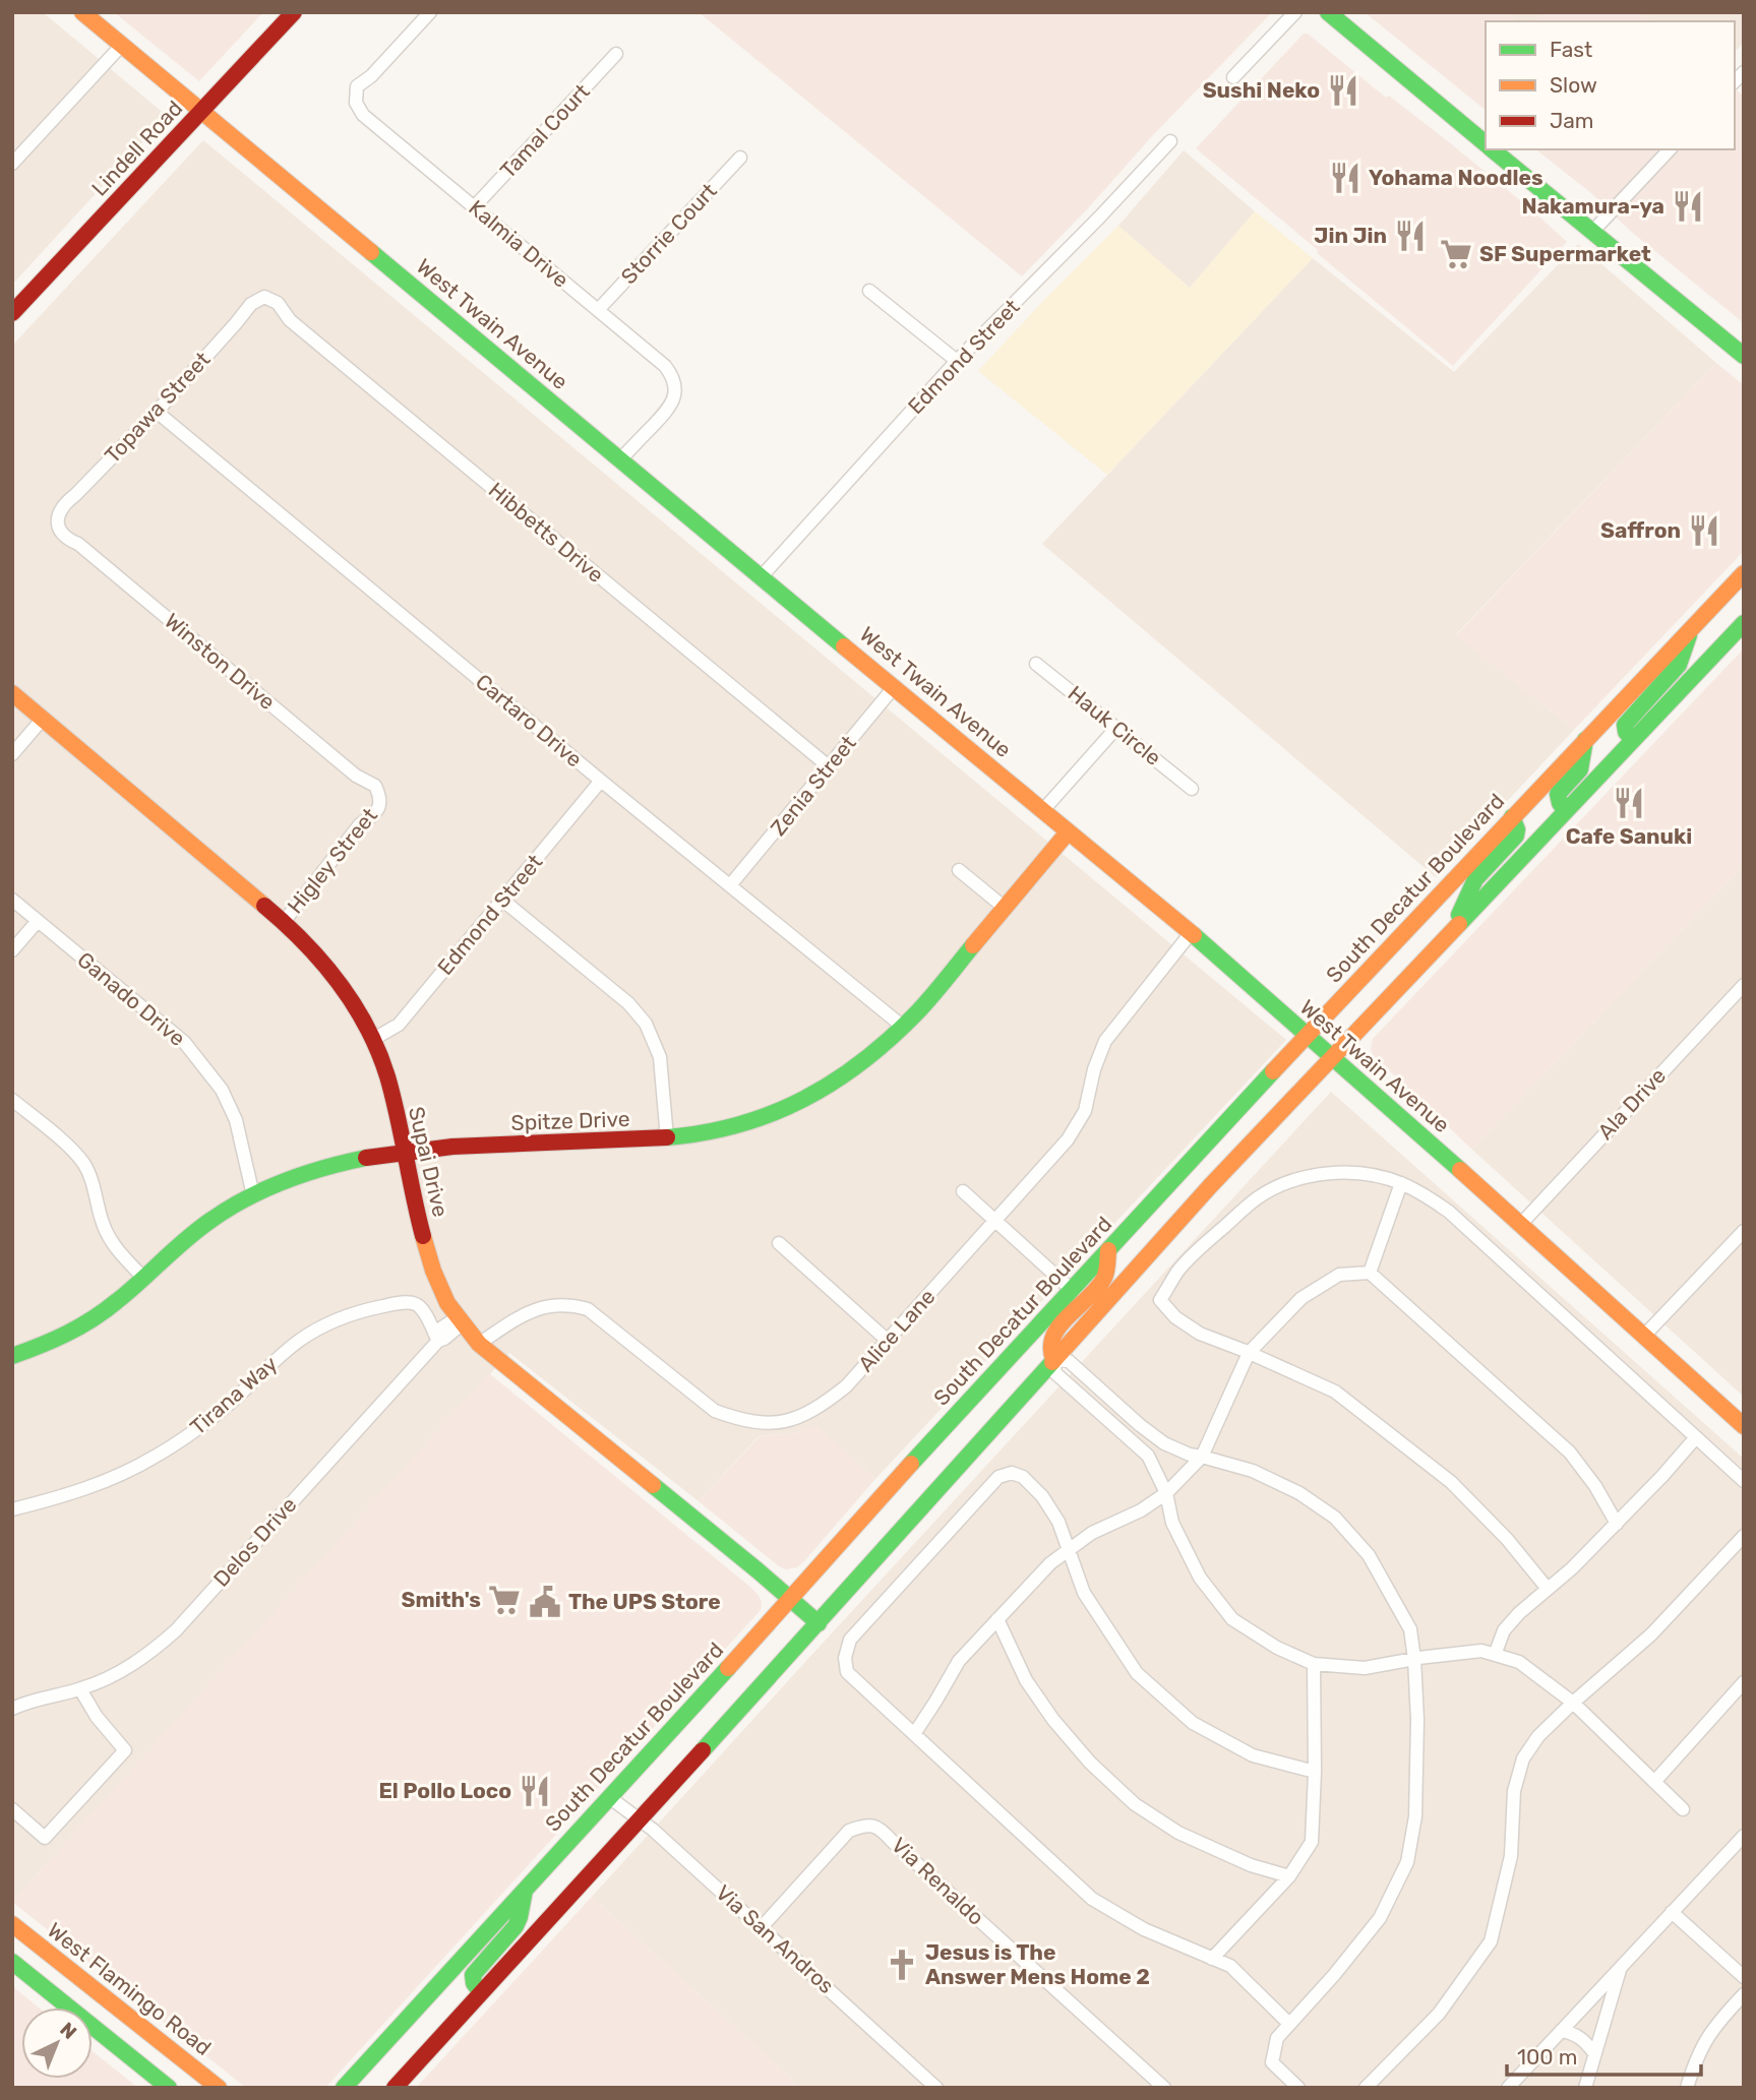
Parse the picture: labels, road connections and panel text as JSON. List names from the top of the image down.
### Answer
{
  "streets": {
    "main road": [
      "Lindell Road",
      "West Twain Avenue",
      "South Decatur Boulevard",
      "Spitze Drive",
      "Supai Drive",
      "West Flamingo Road"
    ],
    "street": [
      "Tamal Court",
      "Storrie Court",
      "Kalmia Drive",
      "Edmond Street",
      "Topawa Street",
      "Hibbetts Drive",
      "Winston Drive",
      "Cartaro Drive",
      "Hauk Circle",
      "Zenia Street",
      "Higley Street",
      "Ganado Drive",
      "Ala Drive",
      "Alice Lane",
      "Tirana Way",
      "Delos Drive",
      "Via Renaldo",
      "Via San Andros"
    ]
  },
  "crossings": [
    ["Tamal Court", "Kalmia Drive"],
    ["Lindell Road", "West Twain Avenue"],
    ["Storrie Court", "Kalmia Drive"],
    ["Kalmia Drive", "West Twain Avenue"],
    ["West Twain Avenue", "Edmond Street"],
    ["West Twain Avenue", "Zenia Street"],
    ["West Twain Avenue", "South Decatur Boulevard"],
    ["West Twain Avenue", "Ala Drive"],
    ["West Twain Avenue", "Spitze Drive"],
    ["West Twain Avenue", "Alice Lane"],
    ["Edmond Street", "Cartaro Drive"],
    ["Edmond Street", "Supai Drive"],
    ["Topawa Street", "Hibbetts Drive"],
    ["Topawa Street", "Winston Drive"],
    ["Topawa Street", "Cartaro Drive"],
    ["Hibbetts Drive", "Zenia Street"],
    ["Winston Drive", "Higley Street"],
    ["Cartaro Drive", "Zenia Street"],
    ["Cartaro Drive", "Spitze Drive"],
    ["Higley Street", "Supai Drive"],
    ["South Decatur Boulevard", "Supai Drive"],
    ["South Decatur Boulevard", "Via San Andros"],
    ["Ganado Drive", "Spitze Drive"],
    ["Spitze Drive", "Supai Drive"],
    ["Supai Drive", "Alice Lane"],
    ["Supai Drive", "Delos Drive"],
    ["Tirana Way", "Delos Drive"],
    ["Via Renaldo", "Via San Andros"]
  ],
  "places": {
    "restaurant": [
      "Sushi Neko",
      "Yohama Noodles",
      "Nakamura-ya",
      "Jin Jin",
      "Saffron",
      "Cafe Sanuki",
      "El Pollo Loco"
    ],
    "supermarket": ["SF Supermarket", "Smith's"],
    "public building": ["The UPS Store"],
    "church": ["Jesus is The Answer Mens Home 2"]
  },
  "legend": ["Fast", "Slow", "Jam"],
  "scale_bar": "100 m",
  "north": "top right"
}
